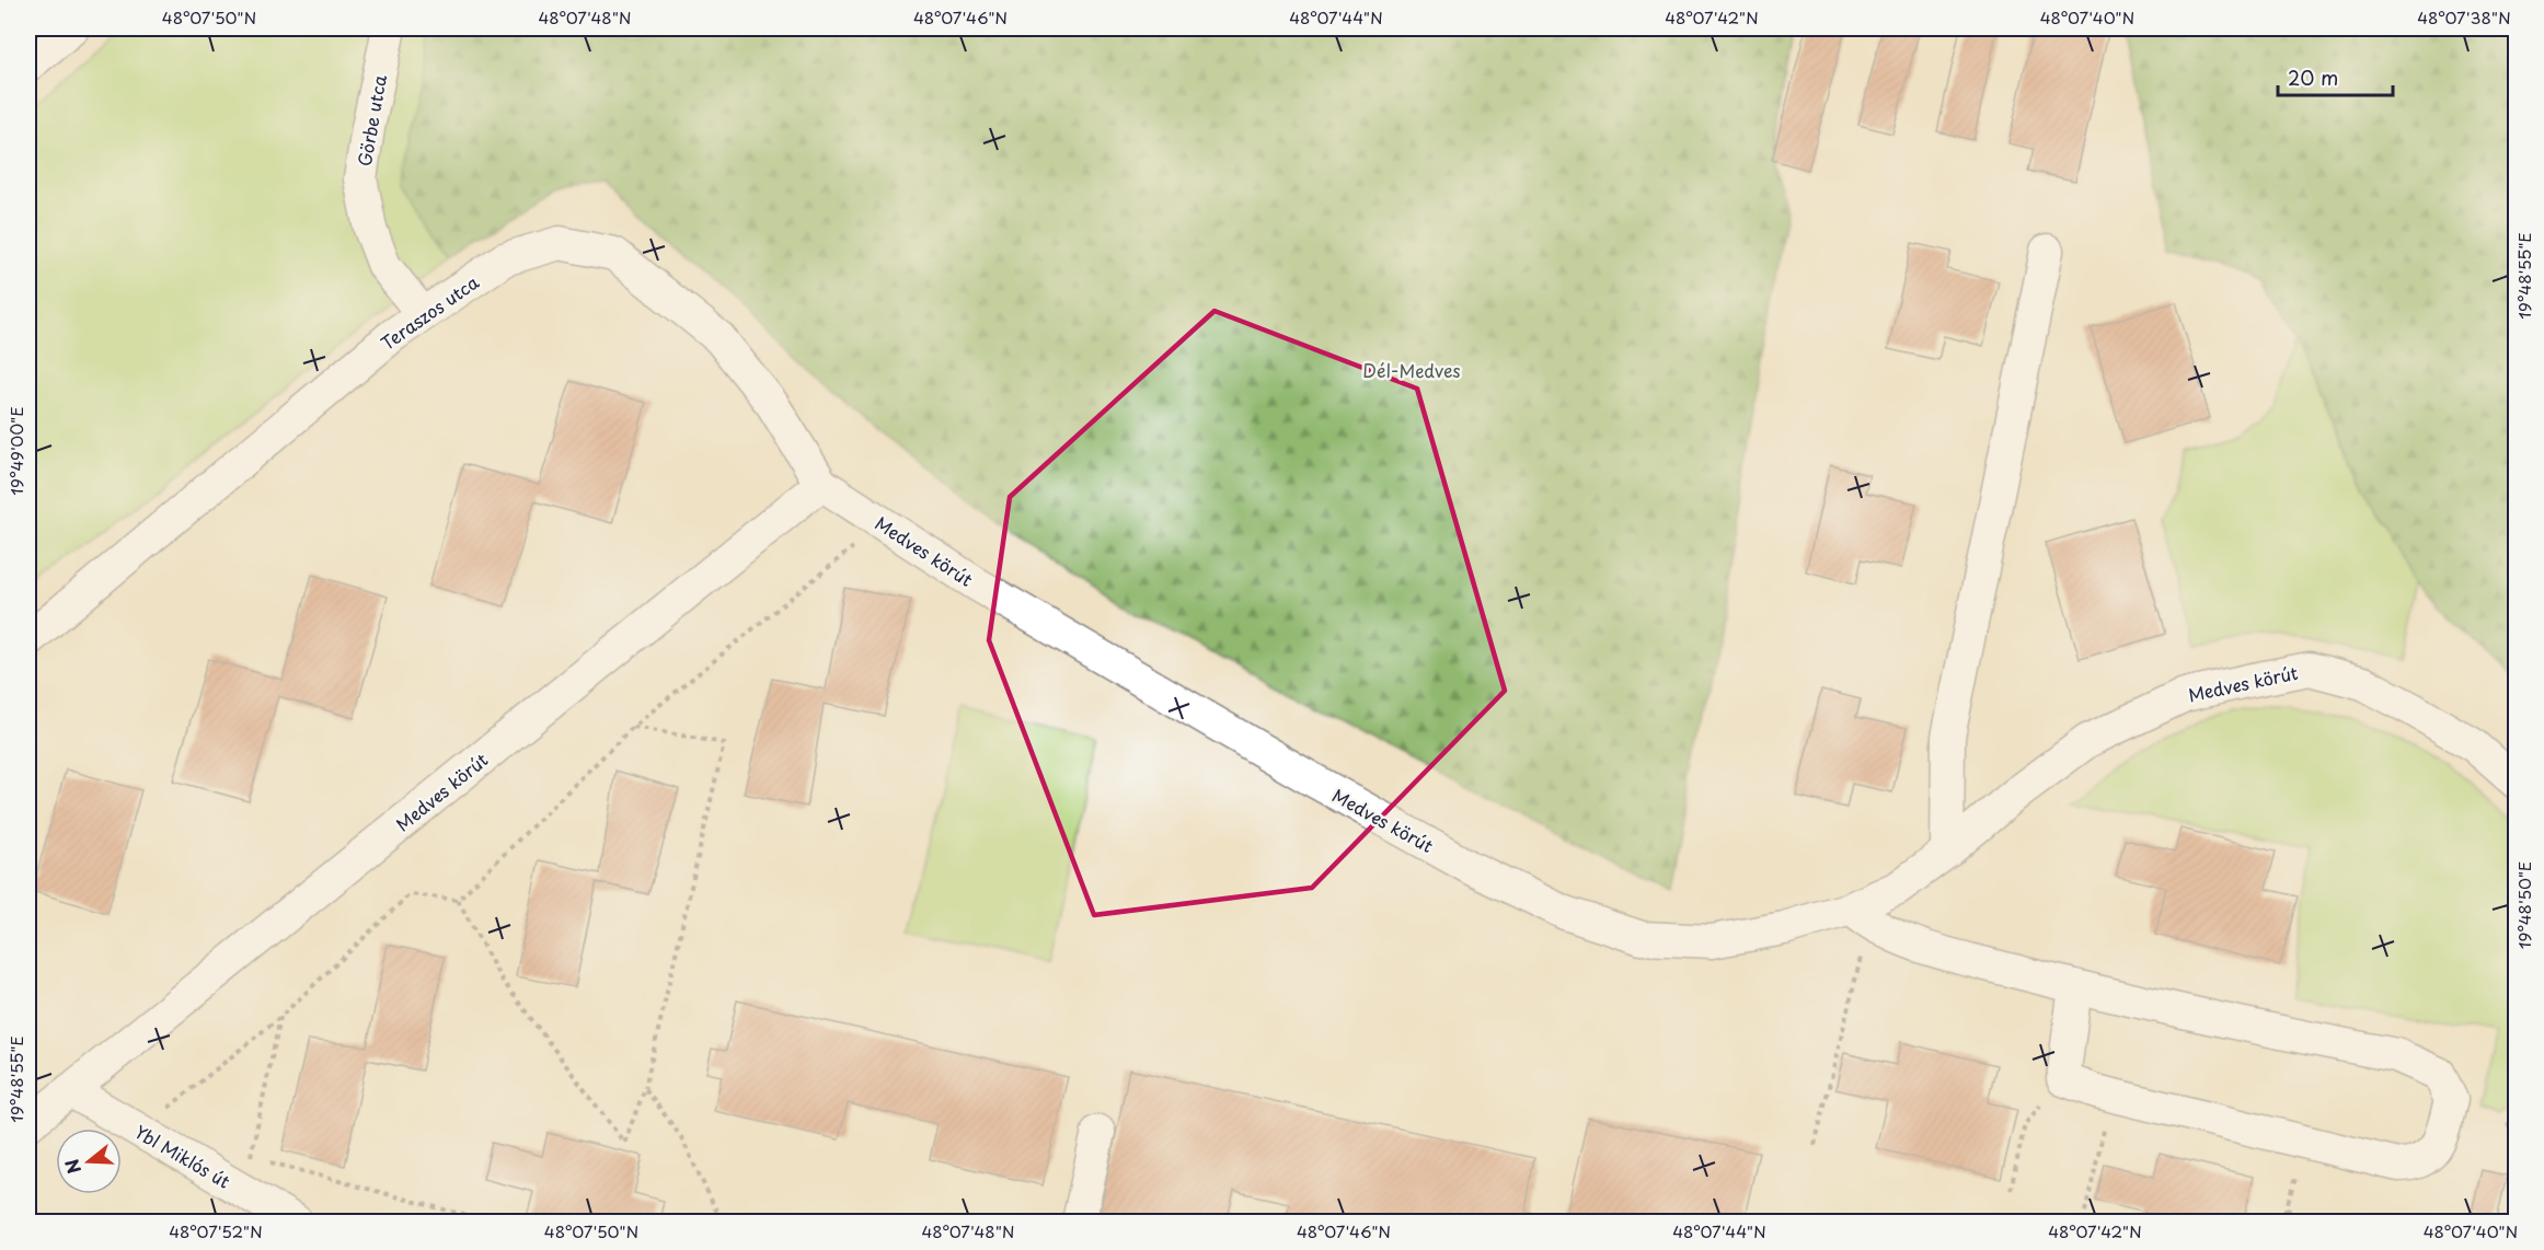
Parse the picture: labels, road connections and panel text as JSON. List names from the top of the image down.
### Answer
{
  "streets": {
    "street": [
      "Görbe utca",
      "Teraszos utca",
      "Medves körút",
      "Ybl Miklós út"
    ]
  },
  "crossings": [
    ["Görbe utca", "Teraszos utca"],
    ["Teraszos utca", "Medves körút"],
    ["Medves körút", "Ybl Miklós út"]
  ],
  "parks": ["Dél-Medves"],
  "scale_bar": "20 m",
  "north": "left",
  "coordinates": [
    "48°07'50\"N",
    "48°07'48\"N",
    "48°07'46\"N",
    "48°07'44\"N",
    "48°07'42\"N",
    "48°07'40\"N",
    "48°07'38\"N",
    "19°48'55\"E",
    "19°49'00\"E",
    "19°48'50\"E",
    "48°07'52\"N"
  ]
}
